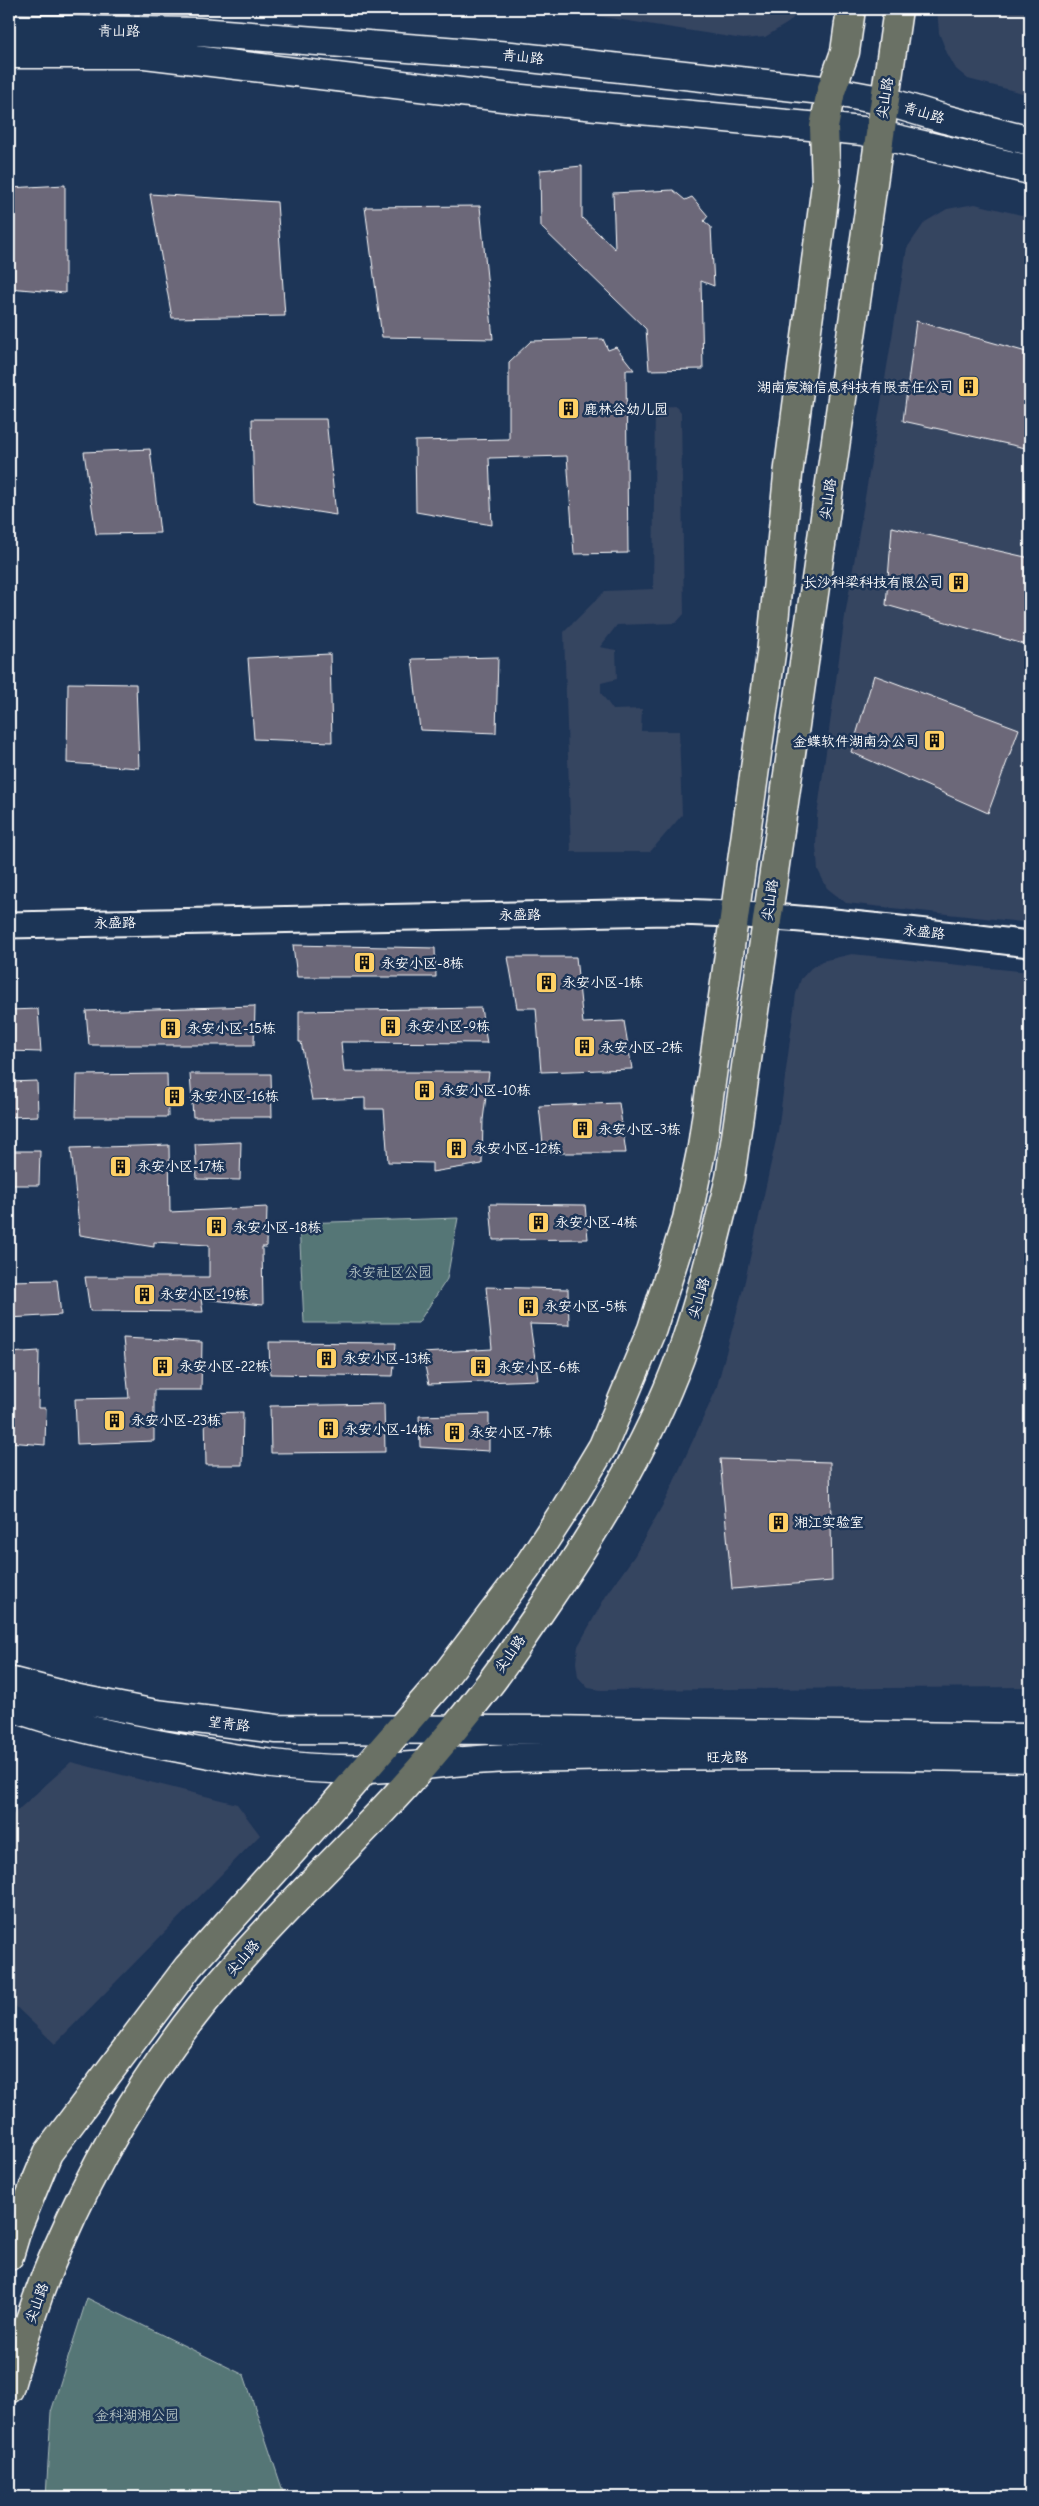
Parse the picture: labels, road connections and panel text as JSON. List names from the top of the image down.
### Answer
{
  "streets": {
    "main road": [
      "青山路",
      "尖山路",
      "望青路",
      "旺龙路"
    ],
    "street": ["永盛路"]
  },
  "crossings": [
    ["青山路", "尖山路"],
    ["尖山路", "永盛路"],
    ["尖山路", "望青路"],
    ["尖山路", "旺龙路"],
    ["望青路", "旺龙路"]
  ],
  "parks": ["永安社区公园", "金科湖湘公园"],
  "places": {
    "building": [
      "湖南宸瀚信息科技有限责任公司",
      "鹿林谷幼儿园",
      "长沙科梁科技有限公司",
      "金蝶软件湖南分公司",
      "永安小区-8栋",
      "永安小区-1栋",
      "永安小区-9栋",
      "永安小区-15栋",
      "永安小区-2栋",
      "永安小区-10栋",
      "永安小区-16栋",
      "永安小区-3栋",
      "永安小区-12栋",
      "永安小区-17栋",
      "永安小区-4栋",
      "永安小区-18栋",
      "永安小区-19栋",
      "永安小区-5栋",
      "永安小区-13栋",
      "永安小区-22栋",
      "永安小区-6栋",
      "永安小区-23栋",
      "永安小区-14栋",
      "永安小区-7栋",
      "湘江实验室"
    ]
  }
}
